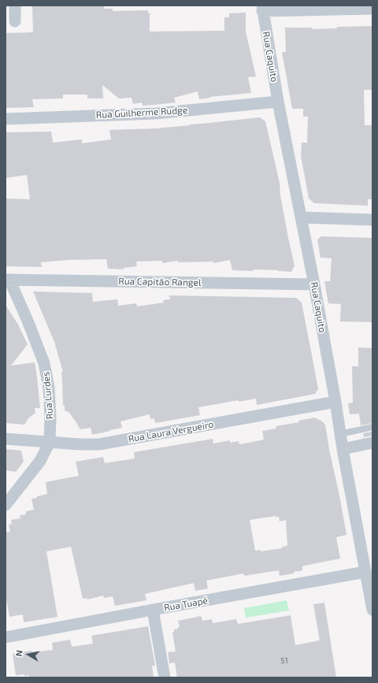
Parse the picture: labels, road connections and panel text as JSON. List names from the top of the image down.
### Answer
{
  "streets": {
    "street": [
      "Rua Caquito",
      "Rua Guilherme Rudge",
      "Rua Capitão Rangel",
      "Rua Lurdes",
      "Rua Laura Vergueiro",
      "Rua Tuapé"
    ]
  },
  "crossings": [
    ["Rua Caquito", "Rua Guilherme Rudge"],
    ["Rua Caquito", "Rua Capitão Rangel"],
    ["Rua Caquito", "Rua Laura Vergueiro"],
    ["Rua Caquito", "Rua Tuapé"],
    ["Rua Capitão Rangel", "Rua Lurdes"],
    ["Rua Lurdes", "Rua Laura Vergueiro"]
  ],
  "house_numbers": ["51"],
  "north": "left"
}
